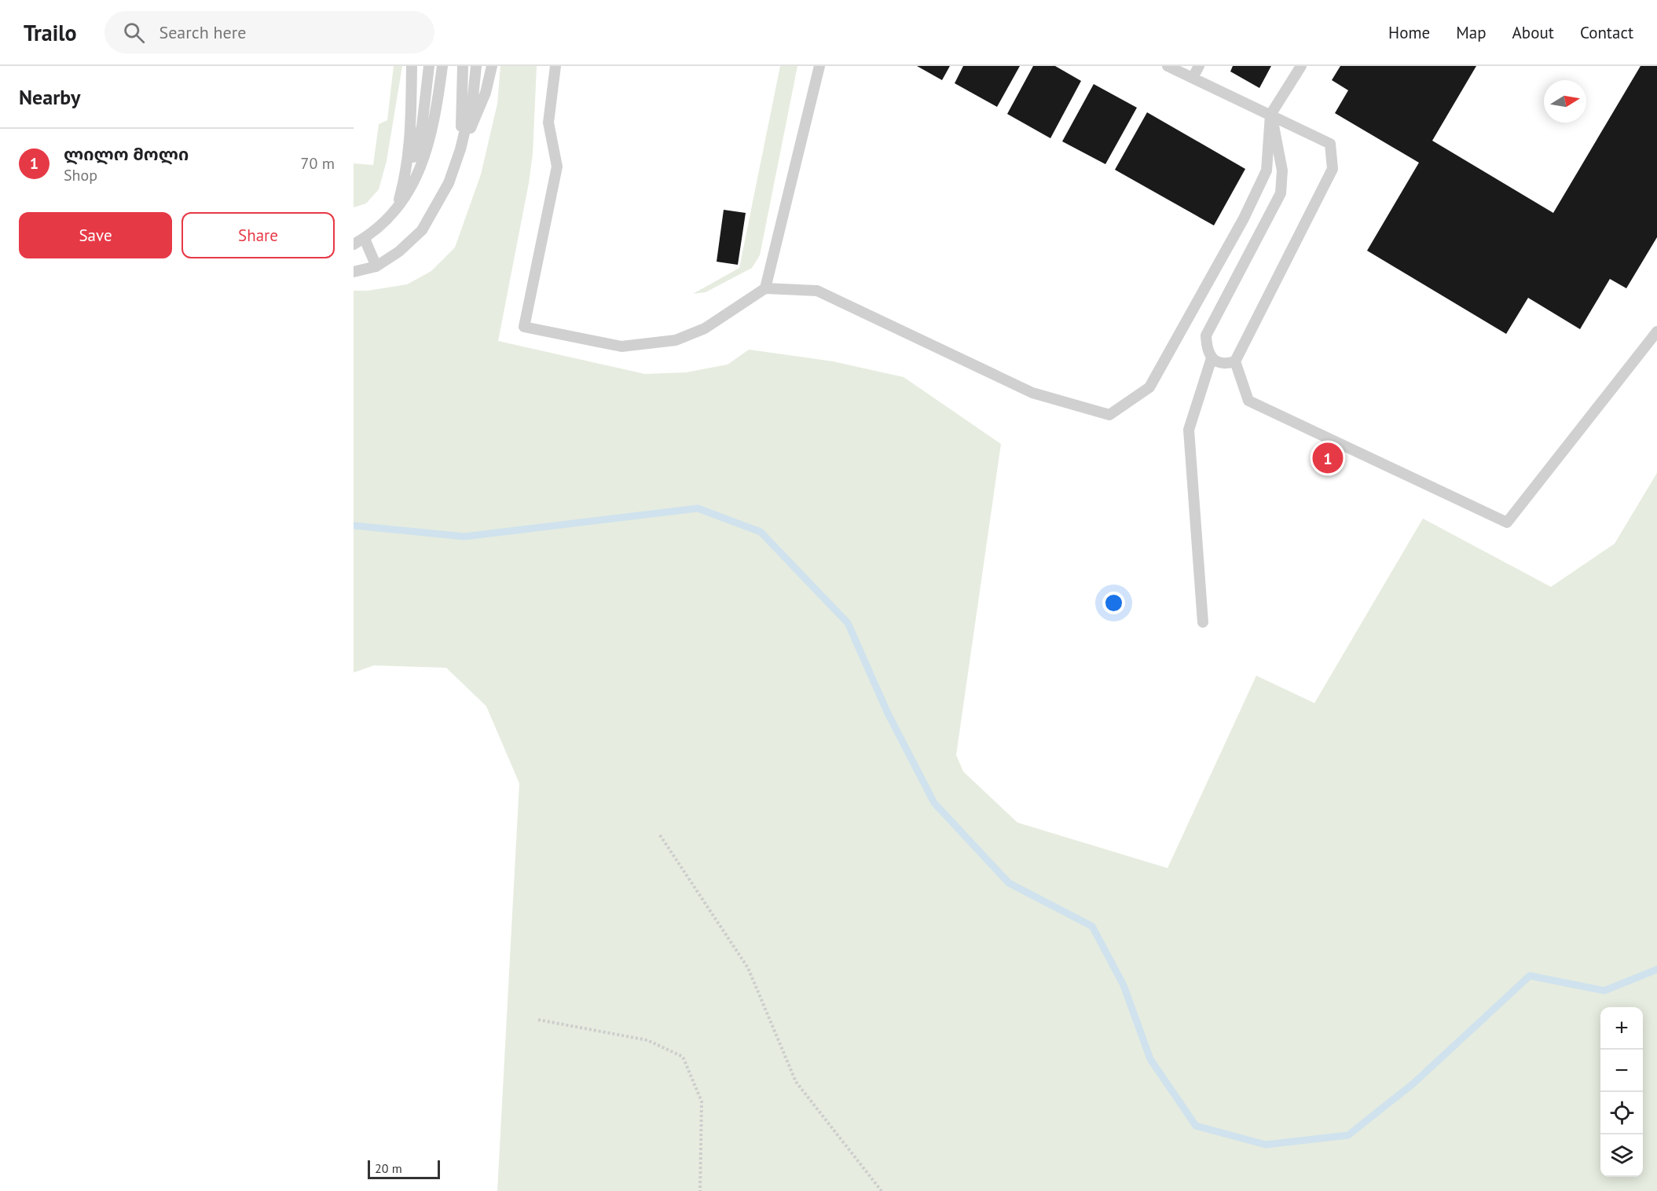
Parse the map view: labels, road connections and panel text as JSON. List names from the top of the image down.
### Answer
{
  "scale_bar": "20 m",
  "north": "right",
  "page": {
    "header": "Trailo",
    "search": "Search here",
    "nav": [
      "Home",
      "Map",
      "About",
      "Contact"
    ],
    "heading": "Nearby",
    "list": [
      {
        "mark": "1",
        "name": "ლილო მოლი",
        "note": "Shop",
        "value": "70 m"
      }
    ],
    "buttons": ["Save", "Share"],
    "pins": "1",
    "map_buttons": ["+", "−"],
    "scale": "20 m"
  }
}
